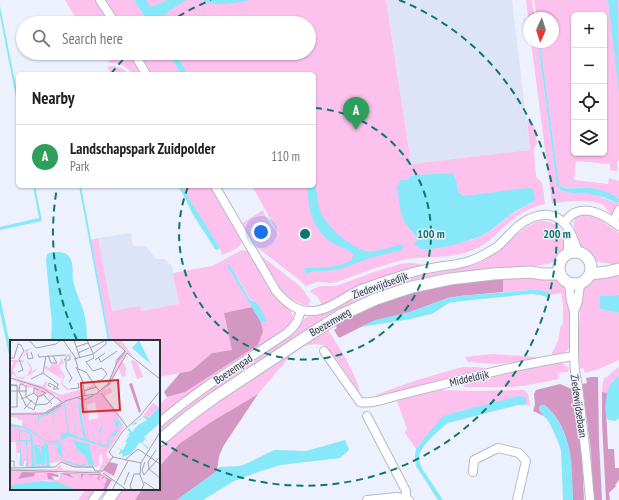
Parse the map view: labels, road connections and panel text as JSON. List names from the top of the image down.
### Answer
{
  "streets": {
    "main road": ["Boezemweg"],
    "street": [
      "Ziedewijdsedijk",
      "Boezempad",
      "Middeldijk",
      "Ziedewijdsebaan"
    ]
  },
  "crossings": [
    ["Ziedewijdsedijk", "Boezempad"],
    ["Boezemweg", "Ziedewijdsebaan"],
    ["Middeldijk", "Ziedewijdsebaan"]
  ],
  "north": "bottom",
  "page": {
    "map_buttons": ["+", "−"],
    "search": "Search here",
    "heading": "Nearby",
    "pins": "A",
    "list": [
      {
        "mark": "A",
        "name": "Landschapspark Zuidpolder",
        "note": "Park",
        "value": "110 m"
      }
    ]
  },
  "rings": ["100 m", "200 m"]
}
